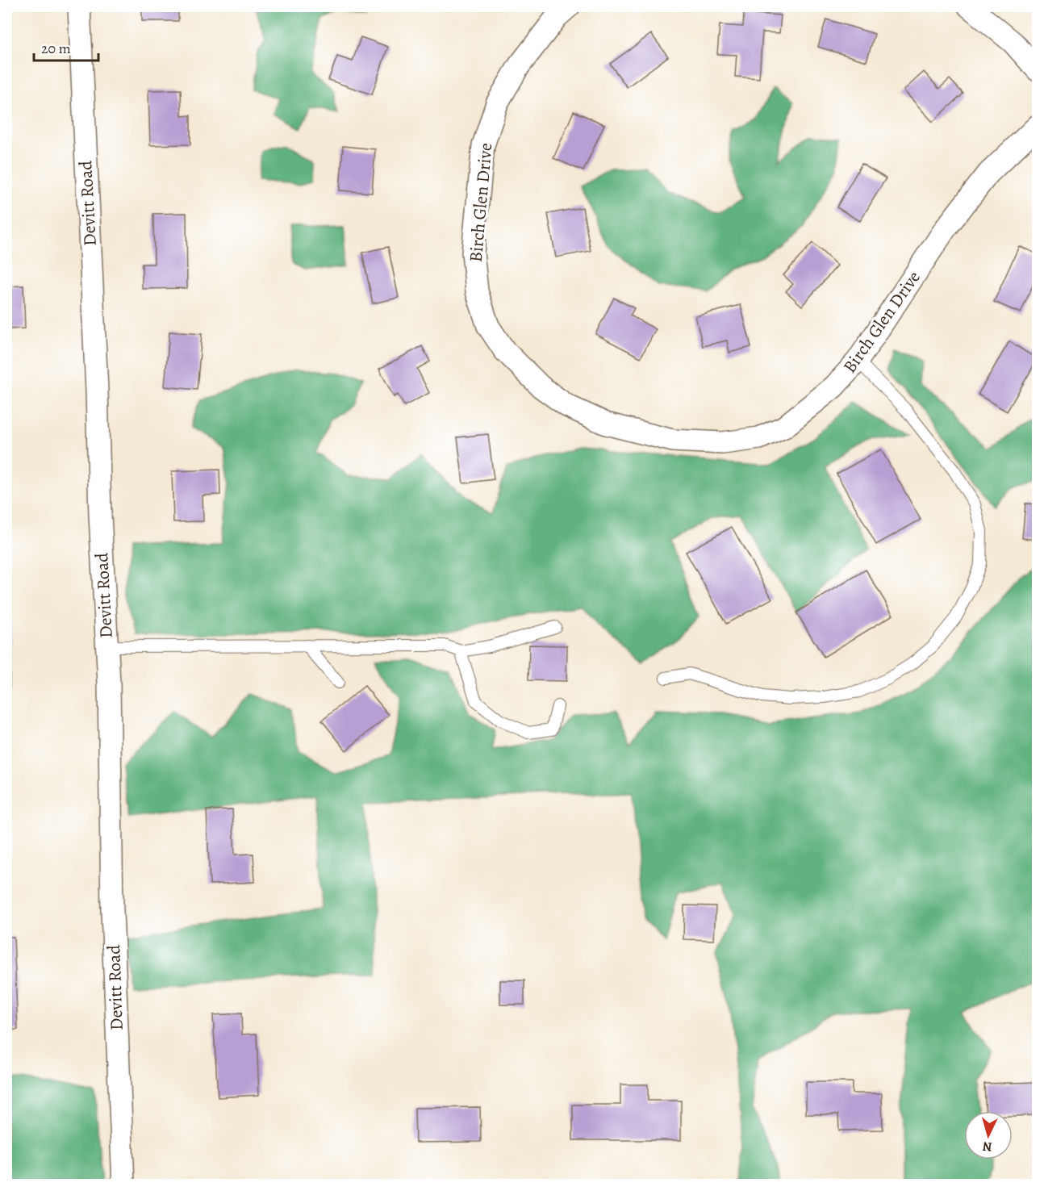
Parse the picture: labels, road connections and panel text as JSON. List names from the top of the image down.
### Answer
{
  "streets": {
    "street": ["Birch Glen Drive", "Devitt Road"]
  },
  "scale_bar": "20 m",
  "north": "bottom"
}
